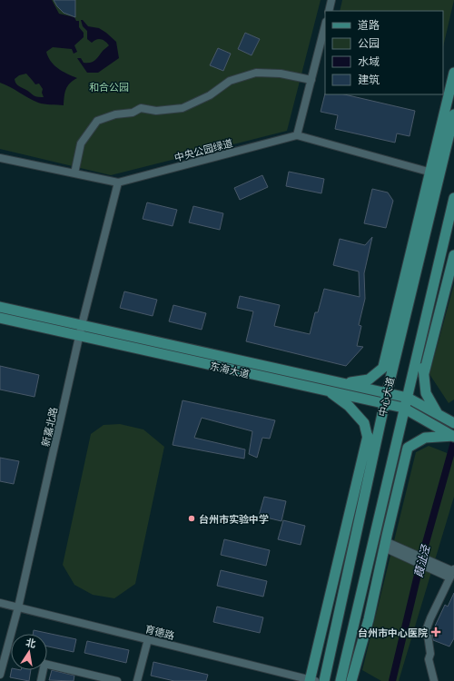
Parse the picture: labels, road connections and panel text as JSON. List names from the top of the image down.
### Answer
{
  "streets": {
    "main road": ["东海大道", "中心大道"],
    "street": ["中央公园绿道", "新嘉北路", "育德路"]
  },
  "crossings": [
    ["中央公园绿道", "新嘉北路"],
    ["东海大道", "中心大道"],
    ["东海大道", "新嘉北路"],
    ["新嘉北路", "育德路"]
  ],
  "water": ["葭沚泾"],
  "parks": ["和合公园"],
  "places": {
    "other": ["台州市实验中学"],
    "health": ["台州市中心医院"]
  },
  "legend": [
    "道路",
    "公园",
    "水域",
    "建筑"
  ],
  "north": "top"
}
